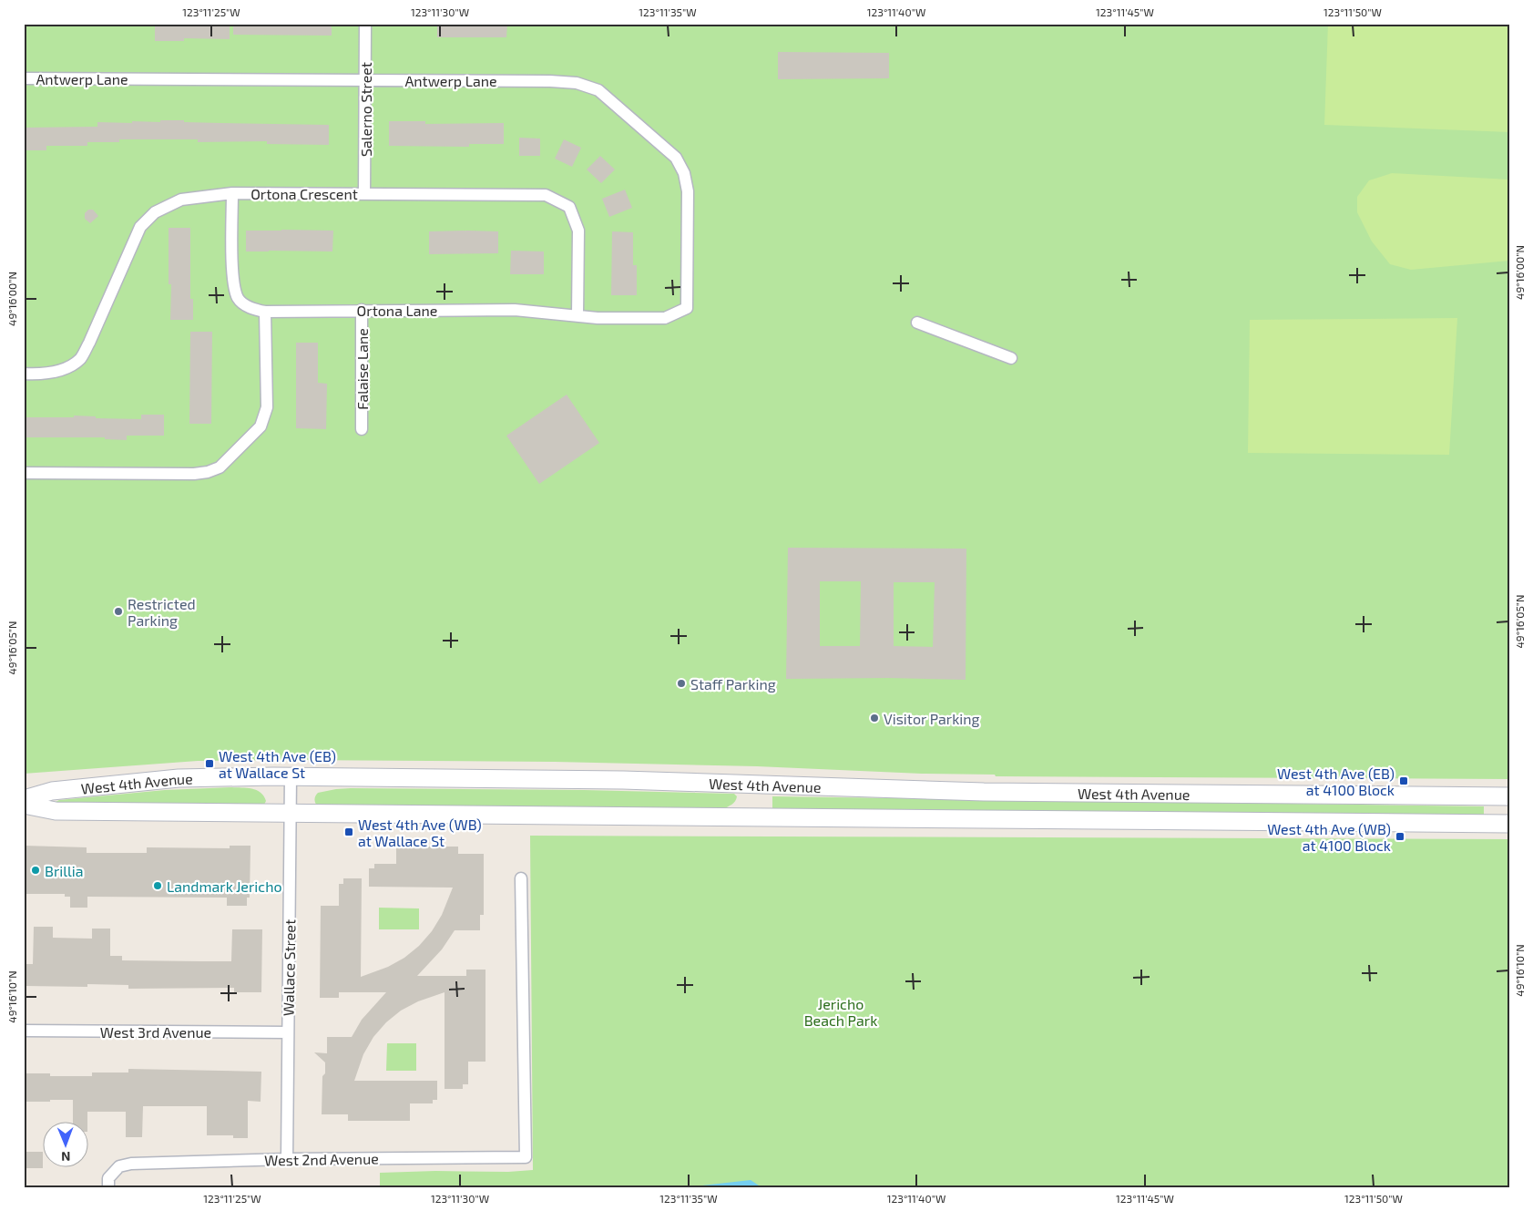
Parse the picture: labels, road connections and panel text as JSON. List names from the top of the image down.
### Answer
{
  "streets": {
    "main road": ["West 4th Avenue"],
    "street": [
      "Antwerp Lane",
      "Salerno Street",
      "Ortona Crescent",
      "Ortona Lane",
      "Falaise Lane",
      "Wallace Street",
      "West 3rd Avenue",
      "West 2nd Avenue"
    ]
  },
  "crossings": [
    ["Antwerp Lane", "Salerno Street"],
    ["Antwerp Lane", "Ortona Lane"],
    ["Salerno Street", "Ortona Crescent"],
    ["Ortona Crescent", "Ortona Lane"],
    ["Ortona Lane", "Falaise Lane"],
    ["West 4th Avenue", "Wallace Street"],
    ["Wallace Street", "West 3rd Avenue"],
    ["Wallace Street", "West 2nd Avenue"]
  ],
  "parks": ["Jericho Beach Park"],
  "places": {
    "other": [
      "Restricted Parking",
      "Staff Parking",
      "Visitor Parking",
      "Brillia",
      "Landmark Jericho"
    ],
    "transit": [
      "West 4th Ave (EB) at Wallace St",
      "West 4th Ave (EB) at 4100 Block",
      "West 4th Ave (WB) at Wallace St",
      "West 4th Ave (WB) at 4100 Block"
    ]
  },
  "north": "bottom",
  "coordinates": [
    "123°11'25\"W",
    "123°11'30\"W",
    "123°11'35\"W",
    "123°11'40\"W",
    "123°11'45\"W",
    "123°11'50\"W",
    "49°16'00\"N",
    "49°16'05\"N",
    "49°16'10\"N"
  ]
}
